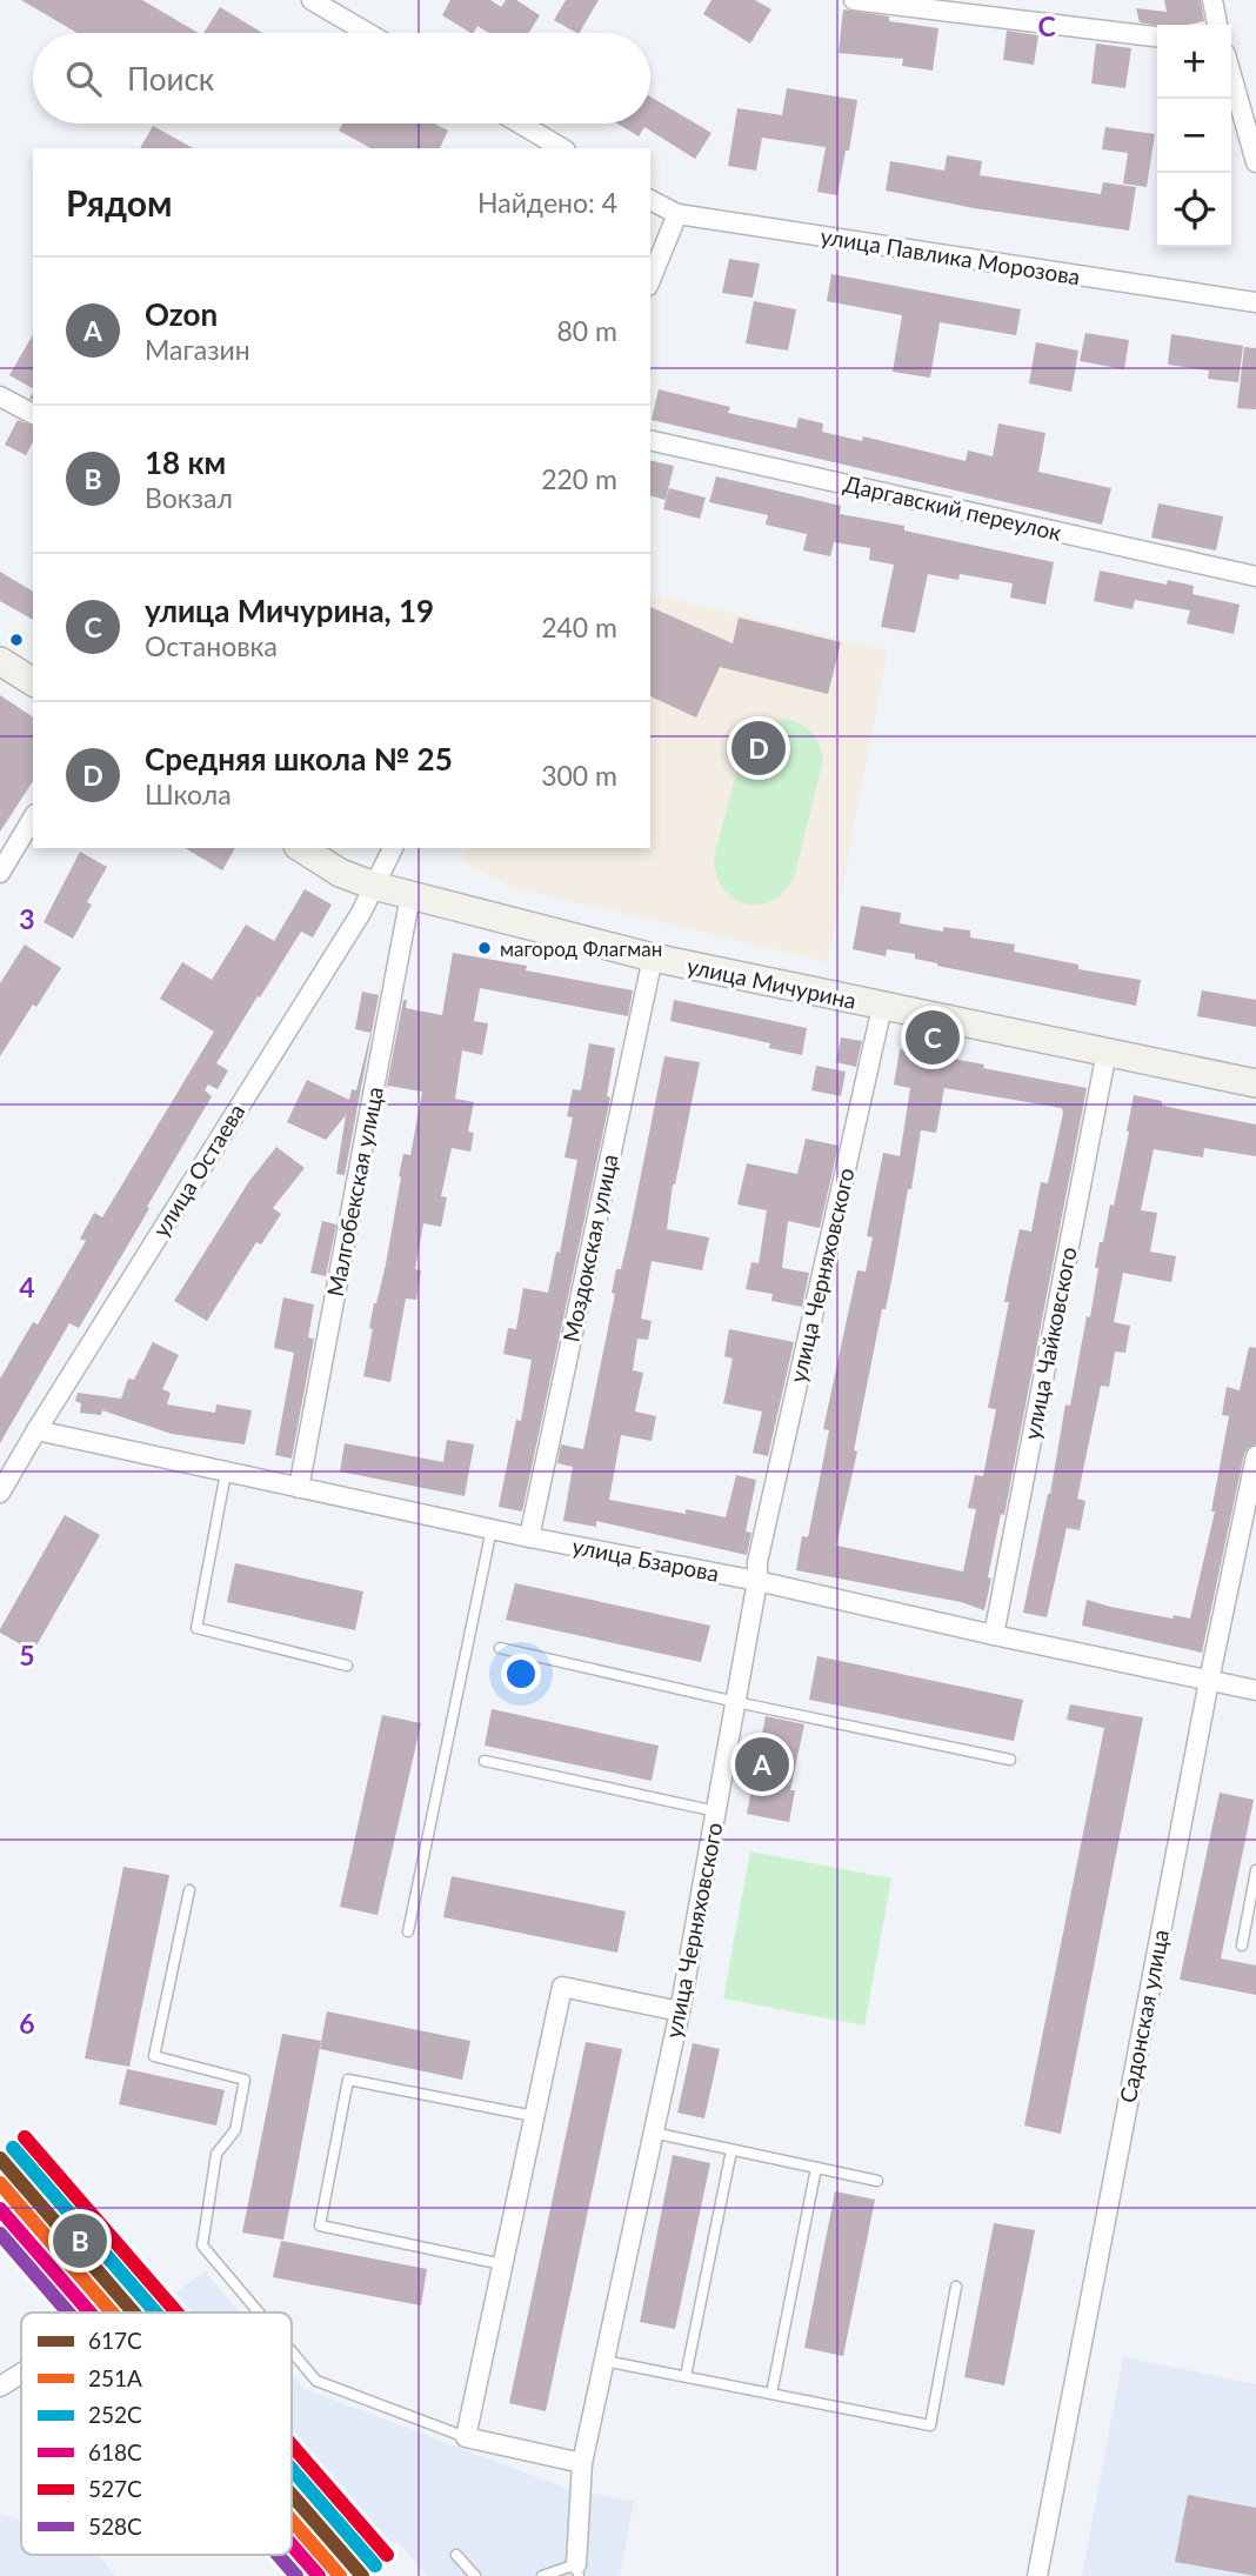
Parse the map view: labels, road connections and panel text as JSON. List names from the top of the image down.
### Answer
{
  "streets": {
    "street": [
      "улица Павлика Морозова",
      "Даргавский переулок",
      "улица Мичурина",
      "улица Остаева",
      "Малгобекская улица",
      "Моздокская улица",
      "улица Черняховского",
      "улица Чайковского",
      "улица Бзарова",
      "Садонская улица"
    ]
  },
  "crossings": [
    ["улица Мичурина", "улица Остаева"],
    ["улица Мичурина", "Малгобекская улица"],
    ["улица Мичурина", "Моздокская улица"],
    ["улица Мичурина", "улица Черняховского"],
    ["улица Мичурина", "улица Чайковского"],
    ["улица Остаева", "улица Бзарова"],
    ["Малгобекская улица", "улица Бзарова"],
    ["Моздокская улица", "улица Бзарова"],
    ["улица Черняховского", "улица Бзарова"],
    ["улица Чайковского", "улица Бзарова"],
    ["улица Бзарова", "Садонская улица"]
  ],
  "places": ["магород Флагман"],
  "lines": [
    "transit line 527С",
    "transit line 252С",
    "transit line 617C",
    "transit line 251А",
    "transit line 618С",
    "transit line 528С"
  ],
  "legend": [
    "617C",
    "251А",
    "252С",
    "618С",
    "527С",
    "528С"
  ],
  "page": {
    "map_buttons": ["+", "−"],
    "search": "Поиск",
    "heading": ["Рядом", "Найдено: 4"],
    "list": [
      {
        "mark": "A",
        "name": "Ozon",
        "note": "Магазин",
        "value": "80 m"
      },
      {
        "mark": "B",
        "name": "18 км",
        "note": "Вокзал",
        "value": "220 m"
      },
      {
        "mark": "C",
        "name": "улица Мичурина, 19",
        "note": "Остановка",
        "value": "240 m"
      },
      {
        "mark": "D",
        "name": "Средняя школа № 25",
        "note": "Школа",
        "value": "300 m"
      }
    ],
    "pins": [
      "D",
      "C",
      "A",
      "B"
    ]
  },
  "grid": {
    "columns": ["C"],
    "rows": [
      "3",
      "4",
      "5",
      "6"
    ]
  }
}
